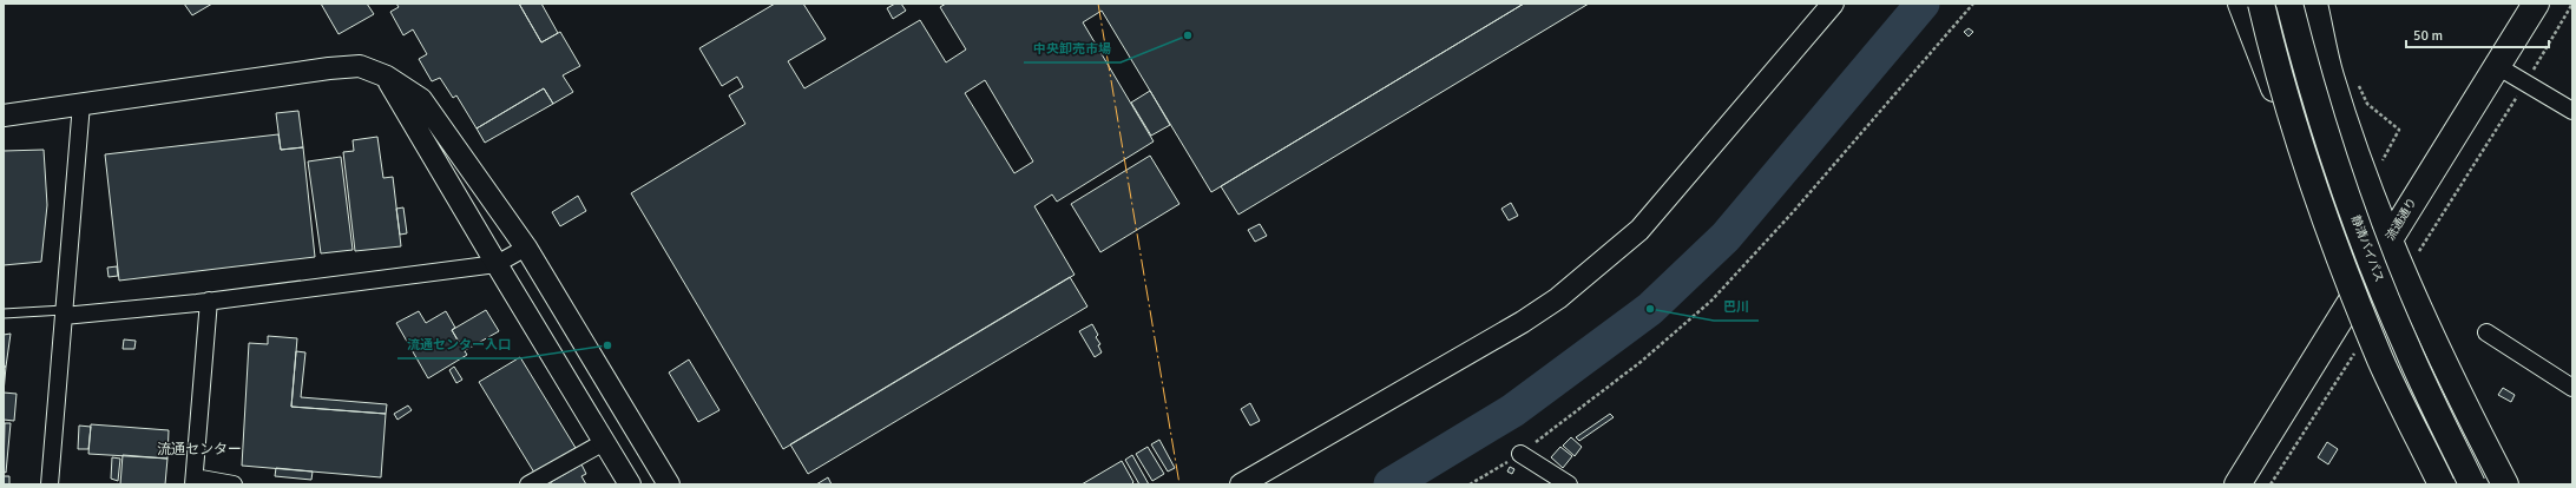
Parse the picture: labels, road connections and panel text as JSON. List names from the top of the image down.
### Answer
{
  "streets": {
    "main road": ["流通通り", "静清バイパス"]
  },
  "districts": ["流通センター"],
  "places": ["中央卸売市場", "巴川", "流通センター入口"],
  "scale_bar": "50 m"
}
